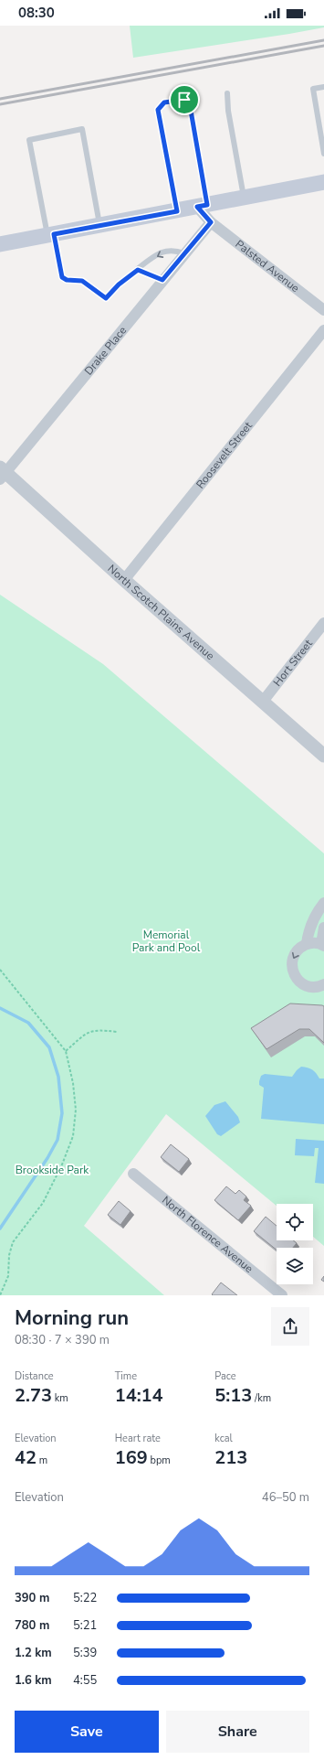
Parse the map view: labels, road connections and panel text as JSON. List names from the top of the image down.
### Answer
{
  "streets": {
    "street": [
      "Palsted Avenue",
      "Drake Place",
      "Roosevelt Street",
      "North Scotch Plains Avenue",
      "Hort Street",
      "North Florence Avenue"
    ]
  },
  "crossings": [
    ["Palsted Avenue", "Drake Place"],
    ["Drake Place", "North Scotch Plains Avenue"],
    ["Roosevelt Street", "North Scotch Plains Avenue"],
    ["North Scotch Plains Avenue", "Hort Street"]
  ],
  "parks": ["Memorial Park and Pool", "Brookside Park"],
  "page": {
    "status": "08:30",
    "heading": ["Morning run", "08:30 · 7 × 390 m"],
    "stats": [
      ["Distance", "2.73 km"],
      ["Time", "14:14"],
      ["Pace", "5:13 /km"],
      ["Elevation", "42 m"],
      ["Heart rate", "169 bpm"],
      ["kcal", "213"]
    ],
    "chart": ["Elevation", "46–50 m"],
    "list": [
      {
        "name": "390 m",
        "note": "5:22"
      },
      {
        "name": "780 m",
        "note": "5:21"
      },
      {
        "name": "1.2 km",
        "note": "5:39"
      },
      {
        "name": "1.6 km",
        "note": "4:55"
      }
    ],
    "buttons": ["Save", "Share"]
  }
}
